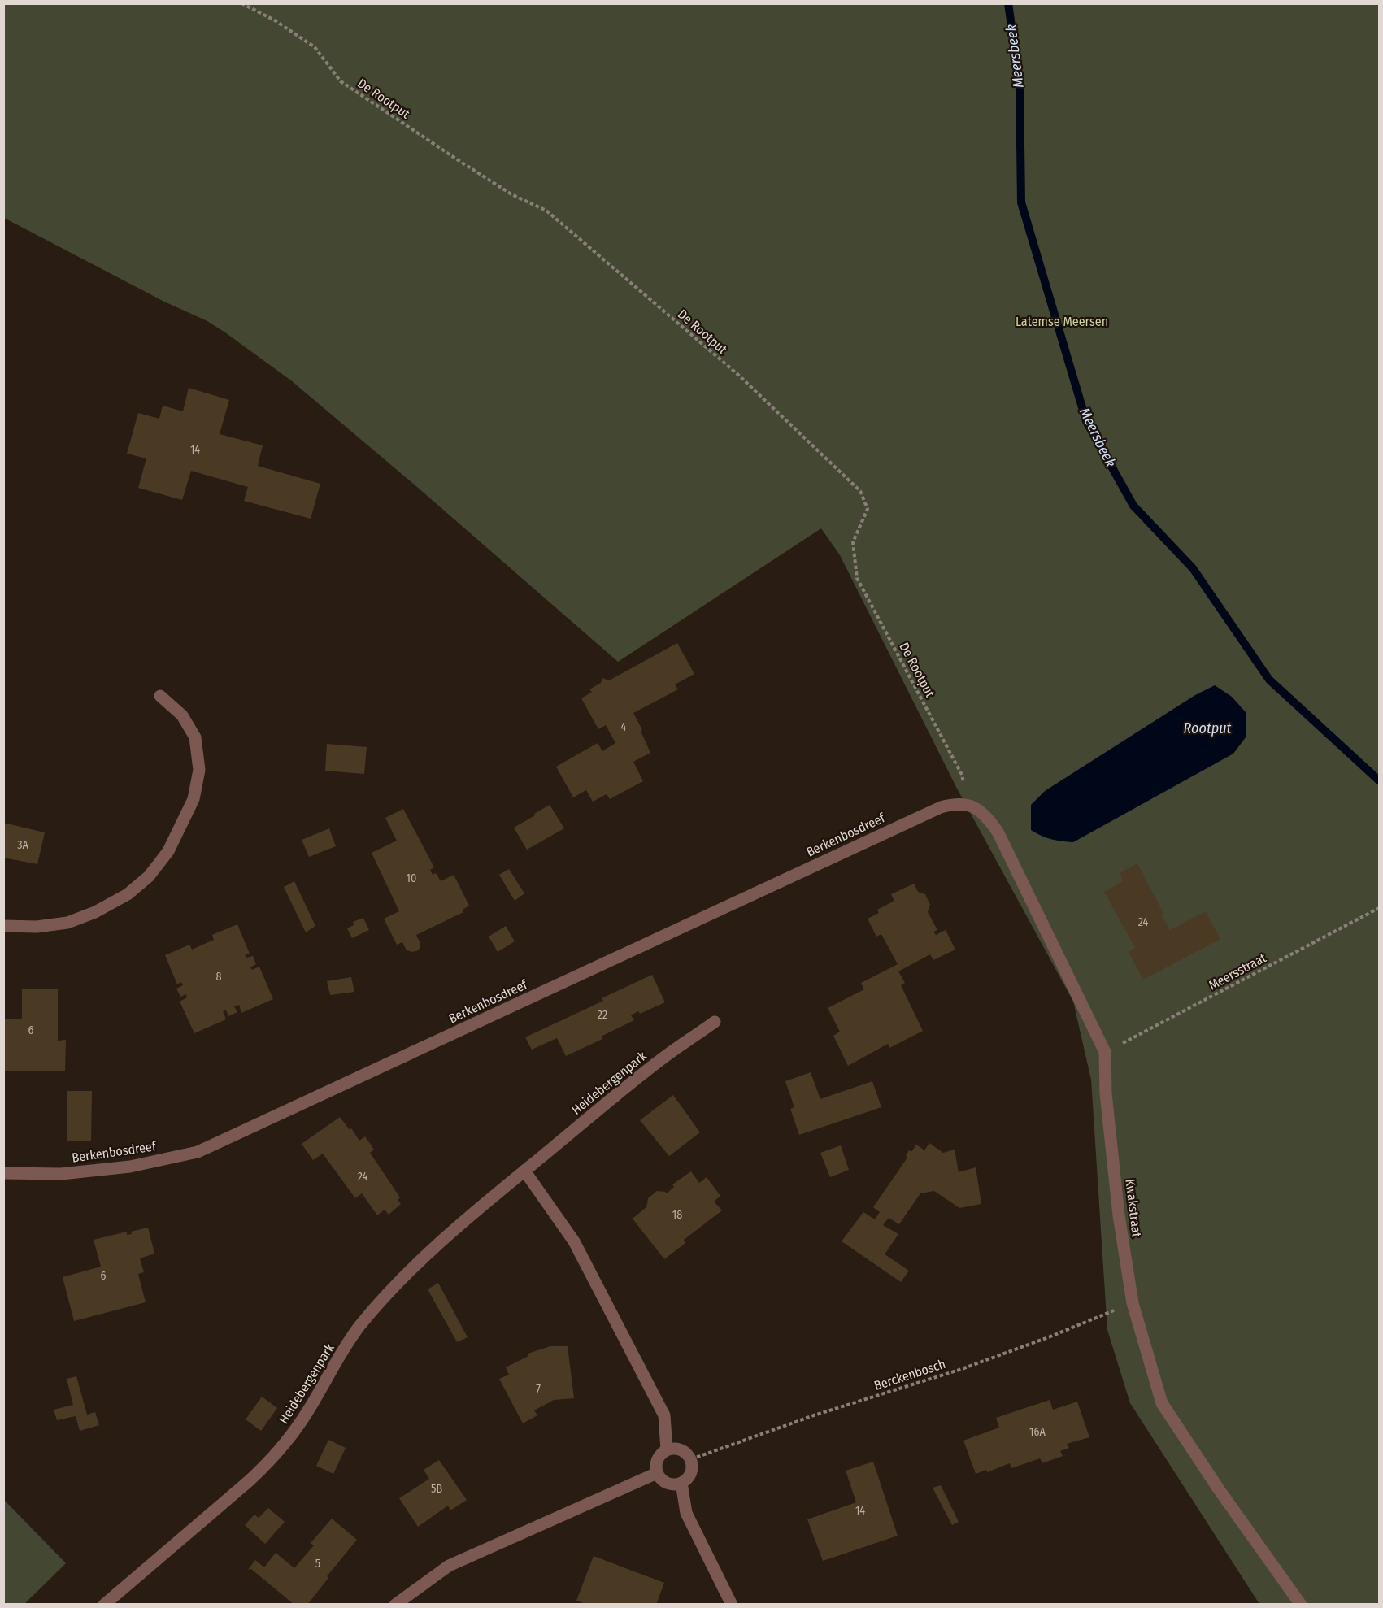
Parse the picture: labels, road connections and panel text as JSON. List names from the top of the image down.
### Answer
{
  "streets": {
    "street": ["Berkenbosdreef", "Heidebergenpark", "Kwakstraat"],
    "path": ["De Rootput", "Meersstraat", "Berckenbosch"]
  },
  "crossings": [
    ["De Rootput", "Berkenbosdreef"],
    ["De Rootput", "Kwakstraat"],
    ["Berkenbosdreef", "Kwakstraat"],
    ["Meersstraat", "Kwakstraat"],
    ["Kwakstraat", "Berckenbosch"]
  ],
  "water": ["Meersbeek", "Rootput"],
  "parks": ["Latemse Meersen"],
  "house_numbers": [
    "14",
    "4",
    "3A",
    "10",
    "24",
    "8",
    "22",
    "6",
    "24",
    "18",
    "6",
    "7",
    "16A",
    "5B",
    "14",
    "5"
  ]
}
